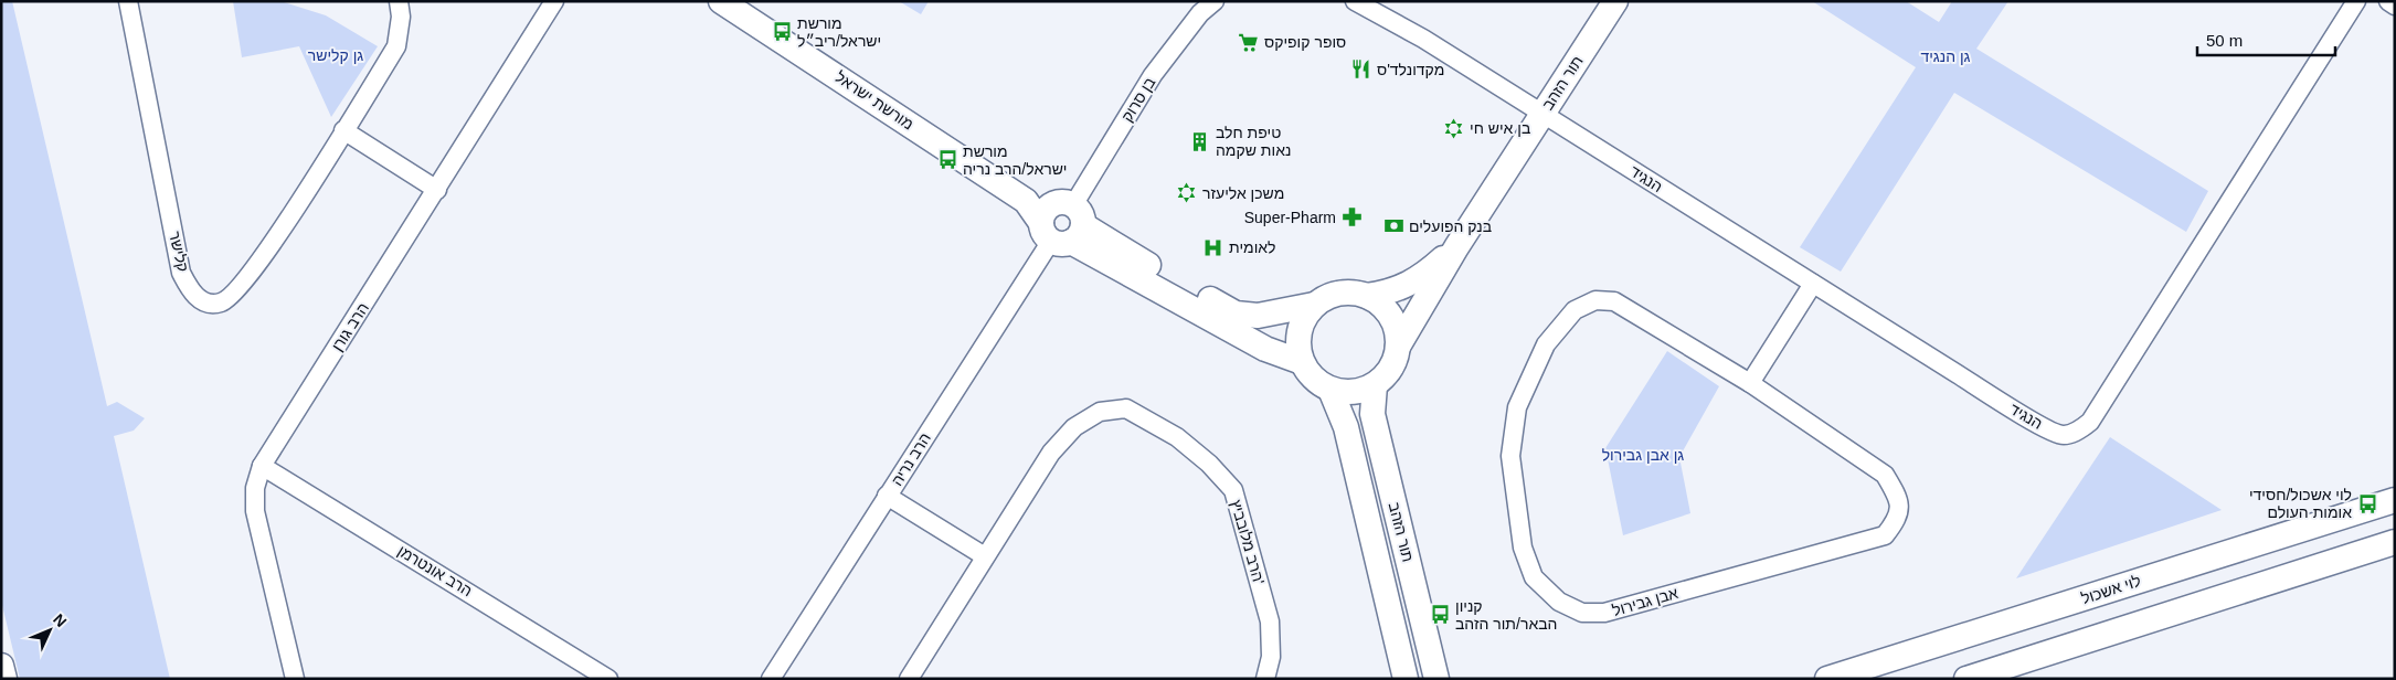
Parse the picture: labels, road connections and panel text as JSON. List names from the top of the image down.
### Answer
{
  "streets": {
    "street": [
      "תור הזהב",
      "בן סרוק",
      "מורשת ישראל",
      "הנגיד",
      "קלישר",
      "הרב גורן",
      "הרב נריה",
      "הרב מלובביץ'",
      "הרב אונטרמן",
      "לוי אשכול",
      "אבן גבירול"
    ]
  },
  "crossings": [
    ["תור הזהב", "מורשת ישראל"],
    ["תור הזהב", "הנגיד"],
    ["בן סרוק", "מורשת ישראל"],
    ["בן סרוק", "הרב נריה"],
    ["מורשת ישראל", "הרב נריה"],
    ["הרב גורן", "הרב אונטרמן"]
  ],
  "parks": ["גן קלישר", "גן הנגיד", "גן אבן גבירול"],
  "places": {
    "bus stop": [
      "מורשת ישראל/ריב״ל",
      "מורשת ישראל/הרב נריה",
      "לוי אשכול/חסידי אומות העולם",
      "קניון הבאר/תור הזהב"
    ],
    "supermarket": ["סופר קופיקס"],
    "restaurant": ["מקדונלד'ס"],
    "synagogue": ["בן איש חי", "משכן אליעזר"],
    "building": ["טיפת חלב נאות שקמה"],
    "pharmacy": ["Super-Pharm"],
    "bank": ["בנק הפועלים"],
    "hospital": ["לאומית"]
  },
  "scale_bar": "50 m",
  "north": "top right"
}
